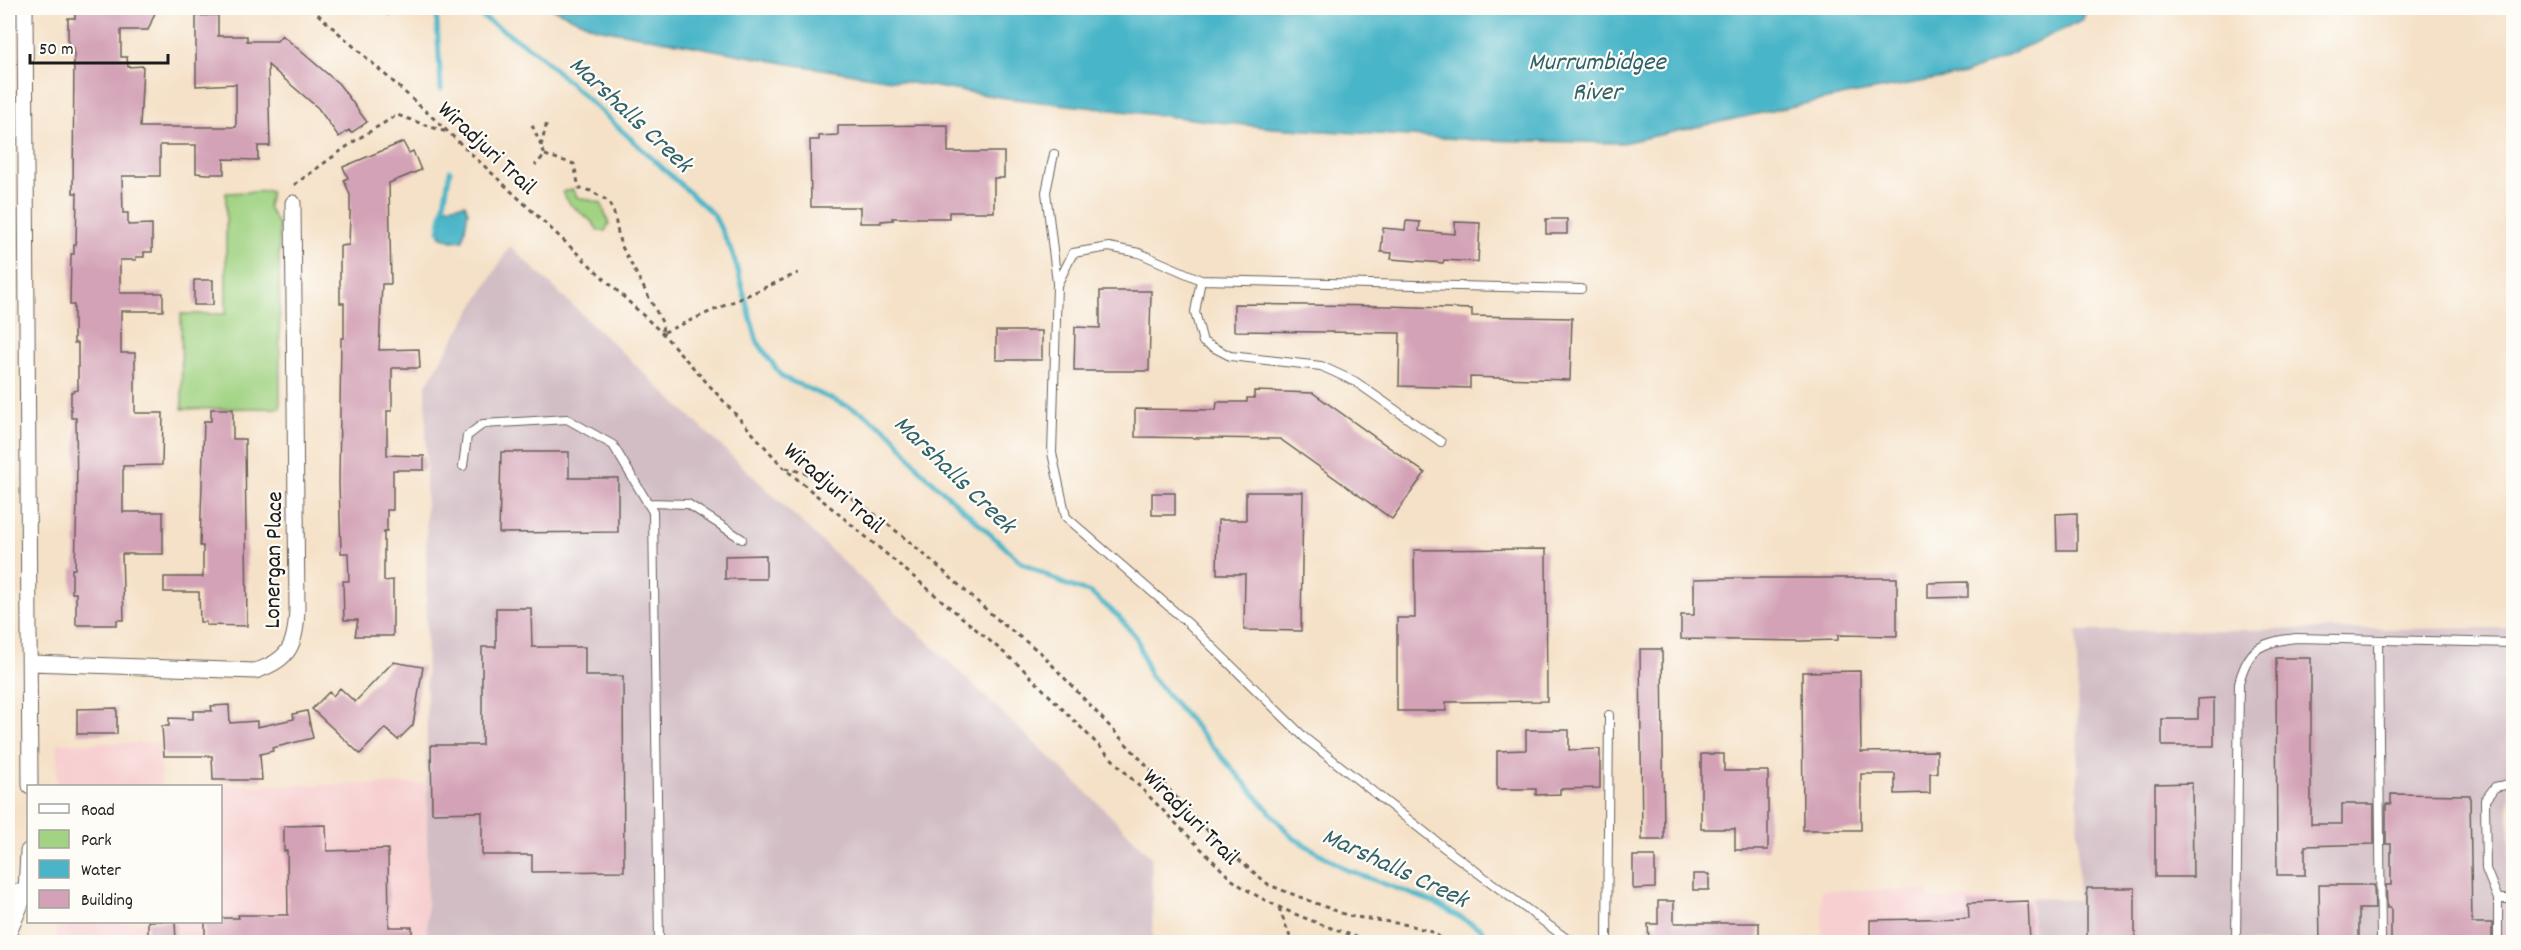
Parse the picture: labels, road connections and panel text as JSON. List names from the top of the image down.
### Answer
{
  "streets": {
    "street": ["Lonergan Place"],
    "path": ["Wiradjuri Trail"]
  },
  "water": ["Murrumbidgee River", "Marshalls Creek"],
  "legend": [
    "Road",
    "Park",
    "Water",
    "Building"
  ],
  "scale_bar": "50 m"
}
